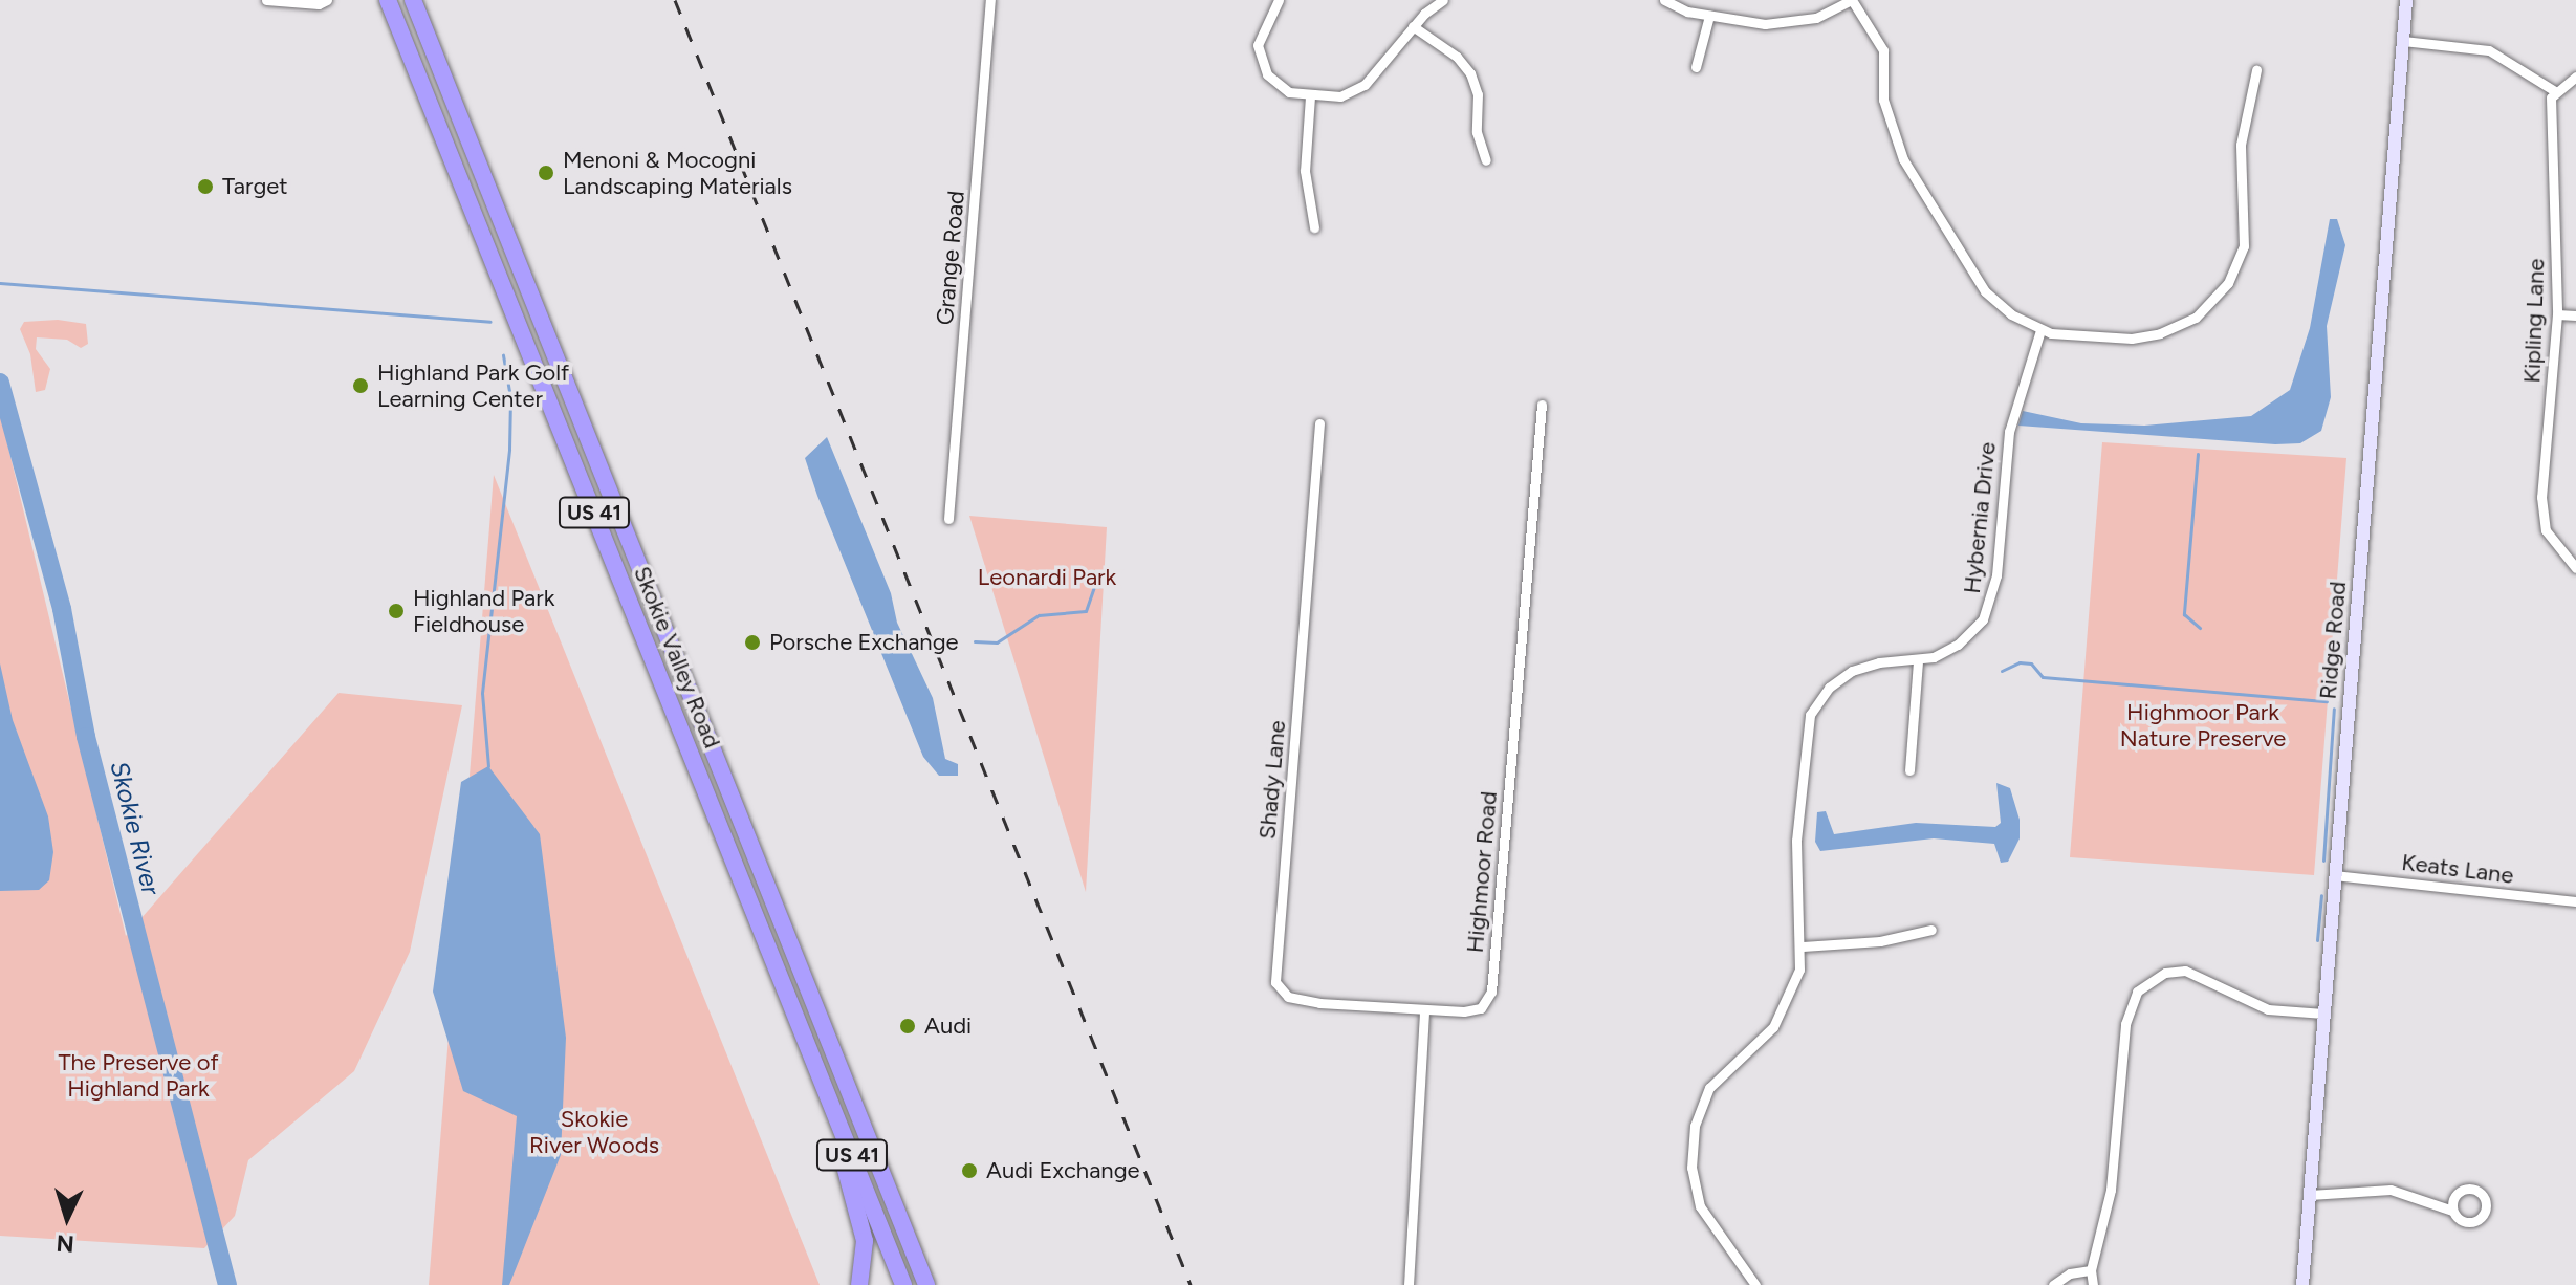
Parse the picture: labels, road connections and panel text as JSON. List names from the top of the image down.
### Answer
{
  "streets": {
    "highway": ["US 41", "Skokie Valley Road"],
    "street": [
      "Grange Road",
      "Kipling Lane",
      "Hybernia Drive",
      "Ridge Road",
      "Shady Lane",
      "Keats Lane",
      "Highmoor Road"
    ]
  },
  "crossings": [
    ["Ridge Road", "Keats Lane"],
    ["Shady Lane", "Highmoor Road"]
  ],
  "water": ["Skokie River"],
  "parks": [
    "Leonardi Park",
    "Highmoor Park Nature Preserve",
    "The Preserve of Highland Park",
    "Skokie River Woods"
  ],
  "places": [
    "Menoni & Mocogni Landscaping Materials",
    "Target",
    "Highland Park Golf Learning Center",
    "Highland Park Fieldhouse",
    "Porsche Exchange",
    "Audi",
    "Audi Exchange"
  ],
  "north": "bottom"
}
